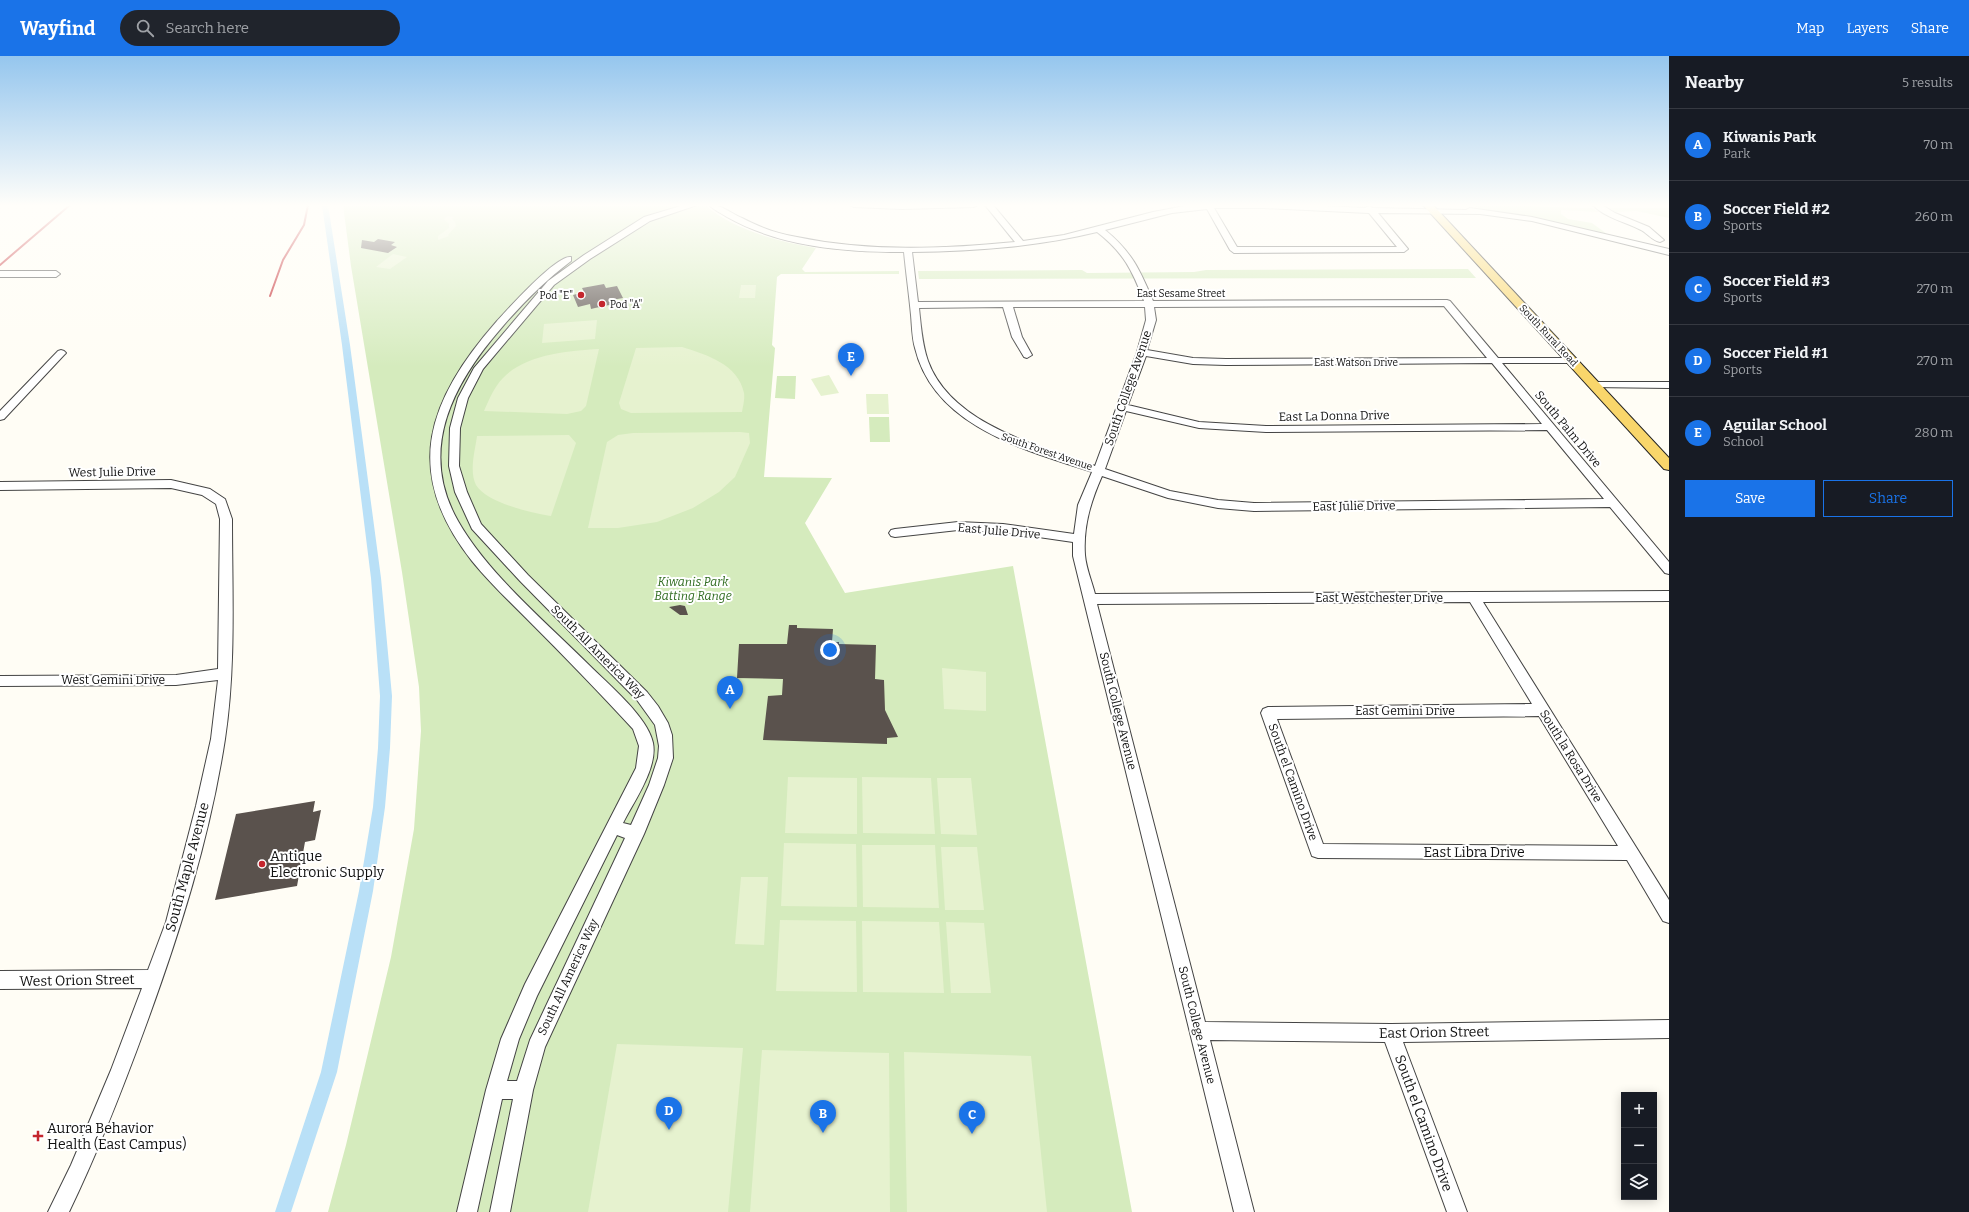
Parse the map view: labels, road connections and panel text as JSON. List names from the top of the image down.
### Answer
{
  "streets": {
    "main road": ["South Rural Road"],
    "street": [
      "East Sesame Street",
      "East Watson Drive",
      "South College Avenue",
      "East La Donna Drive",
      "South Palm Drive",
      "South Forest Avenue",
      "West Julie Drive",
      "East Julie Drive",
      "East Westchester Drive",
      "South All America Way",
      "West Gemini Drive",
      "East Gemini Drive",
      "South la Rosa Drive",
      "South el Camino Drive",
      "East Libra Drive",
      "South Maple Avenue",
      "West Orion Street",
      "East Orion Street"
    ]
  },
  "crossings": [
    ["East Sesame Street", "South College Avenue"],
    ["East Sesame Street", "South Palm Drive"],
    ["East Sesame Street", "South Forest Avenue"],
    ["South Rural Road", "East Watson Drive"],
    ["East Watson Drive", "South College Avenue"],
    ["East Watson Drive", "South Palm Drive"],
    ["South College Avenue", "East La Donna Drive"],
    ["South College Avenue", "South Forest Avenue"],
    ["South College Avenue", "East Julie Drive"],
    ["South College Avenue", "East Westchester Drive"],
    ["South College Avenue", "East Orion Street"],
    ["East La Donna Drive", "South Palm Drive"],
    ["South Palm Drive", "East Julie Drive"],
    ["South Forest Avenue", "East Julie Drive"],
    ["West Julie Drive", "South Maple Avenue"],
    ["East Westchester Drive", "South la Rosa Drive"],
    ["West Gemini Drive", "South Maple Avenue"],
    ["East Gemini Drive", "South la Rosa Drive"],
    ["East Gemini Drive", "South el Camino Drive"],
    ["South la Rosa Drive", "East Libra Drive"],
    ["South el Camino Drive", "East Libra Drive"],
    ["South el Camino Drive", "East Orion Street"],
    ["South Maple Avenue", "West Orion Street"]
  ],
  "parks": ["Kiwanis Park Batting Range"],
  "places": {
    "other": ["Pod \"E\"", "Pod \"A\"", "Antique Electronic Supply"],
    "health": ["Aurora Behavior Health (East Campus)"]
  },
  "page": {
    "header": "Wayfind",
    "search": "Search here",
    "nav": ["Map", "Layers", "Share"],
    "heading": ["Nearby", "5 results"],
    "list": [
      {
        "mark": "A",
        "name": "Kiwanis Park",
        "note": "Park",
        "value": "70 m"
      },
      {
        "mark": "B",
        "name": "Soccer Field #2",
        "note": "Sports",
        "value": "260 m"
      },
      {
        "mark": "C",
        "name": "Soccer Field #3",
        "note": "Sports",
        "value": "270 m"
      },
      {
        "mark": "D",
        "name": "Soccer Field #1",
        "note": "Sports",
        "value": "270 m"
      },
      {
        "mark": "E",
        "name": "Aguilar School",
        "note": "School",
        "value": "280 m"
      }
    ],
    "pins": [
      "E",
      "A",
      "D",
      "B",
      "C"
    ],
    "buttons": ["Save", "Share"],
    "map_buttons": ["+", "−"]
  }
}
